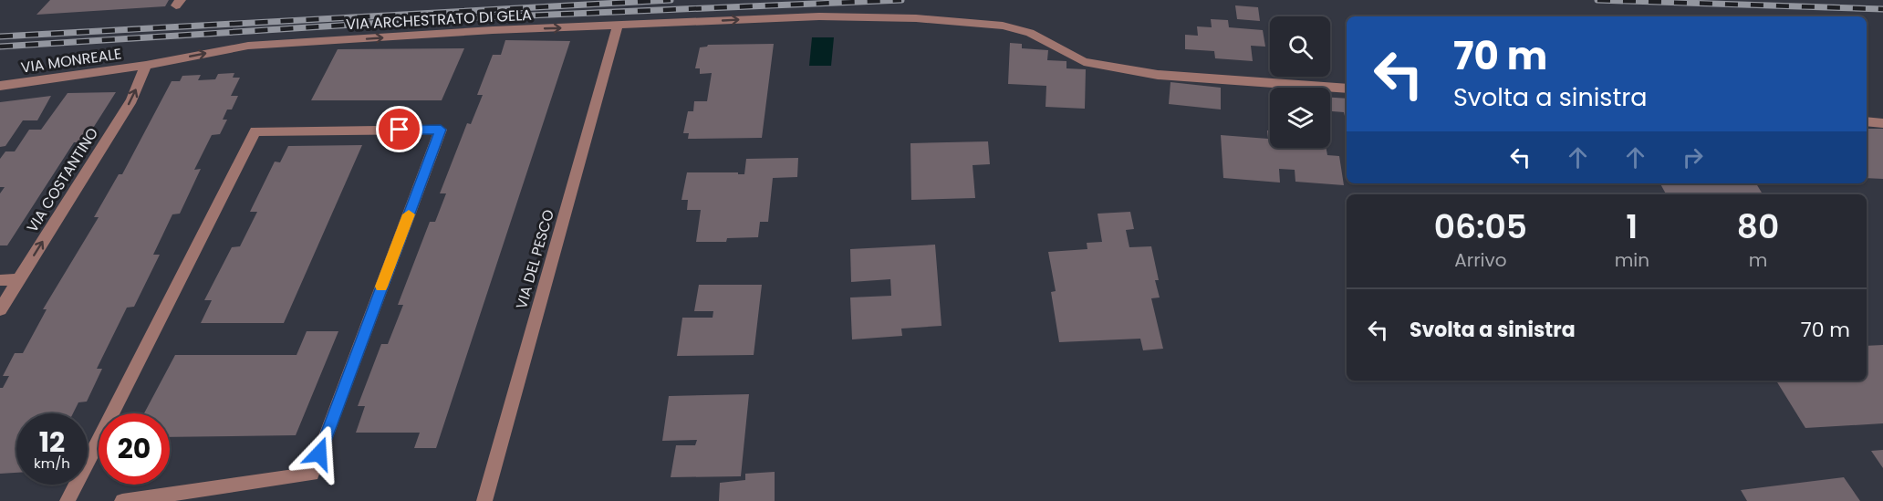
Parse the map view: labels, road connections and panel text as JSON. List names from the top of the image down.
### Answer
{
  "streets": {
    "street": [
      "VIA ARCHESTRATO DI GELA",
      "VIA MONREALE",
      "VIA COSTANTINO",
      "VIA DEL PESCO"
    ]
  },
  "crossings": [
    ["VIA ARCHESTRATO DI GELA", "VIA MONREALE"],
    ["VIA ARCHESTRATO DI GELA", "VIA COSTANTINO"],
    ["VIA ARCHESTRATO DI GELA", "VIA DEL PESCO"],
    ["VIA MONREALE", "VIA COSTANTINO"]
  ],
  "one_way": ["VIA ARCHESTRATO DI GELA", "VIA COSTANTINO"],
  "page": {
    "turn": ["70 m", "Svolta a sinistra"],
    "eta": [
      "06:05",
      "Arrivo",
      "1",
      "min",
      "80",
      "m"
    ],
    "list": [
      {
        "name": "Svolta a sinistra",
        "value": "70 m"
      }
    ],
    "speed": "12 km/h",
    "limit": "20"
  }
}
